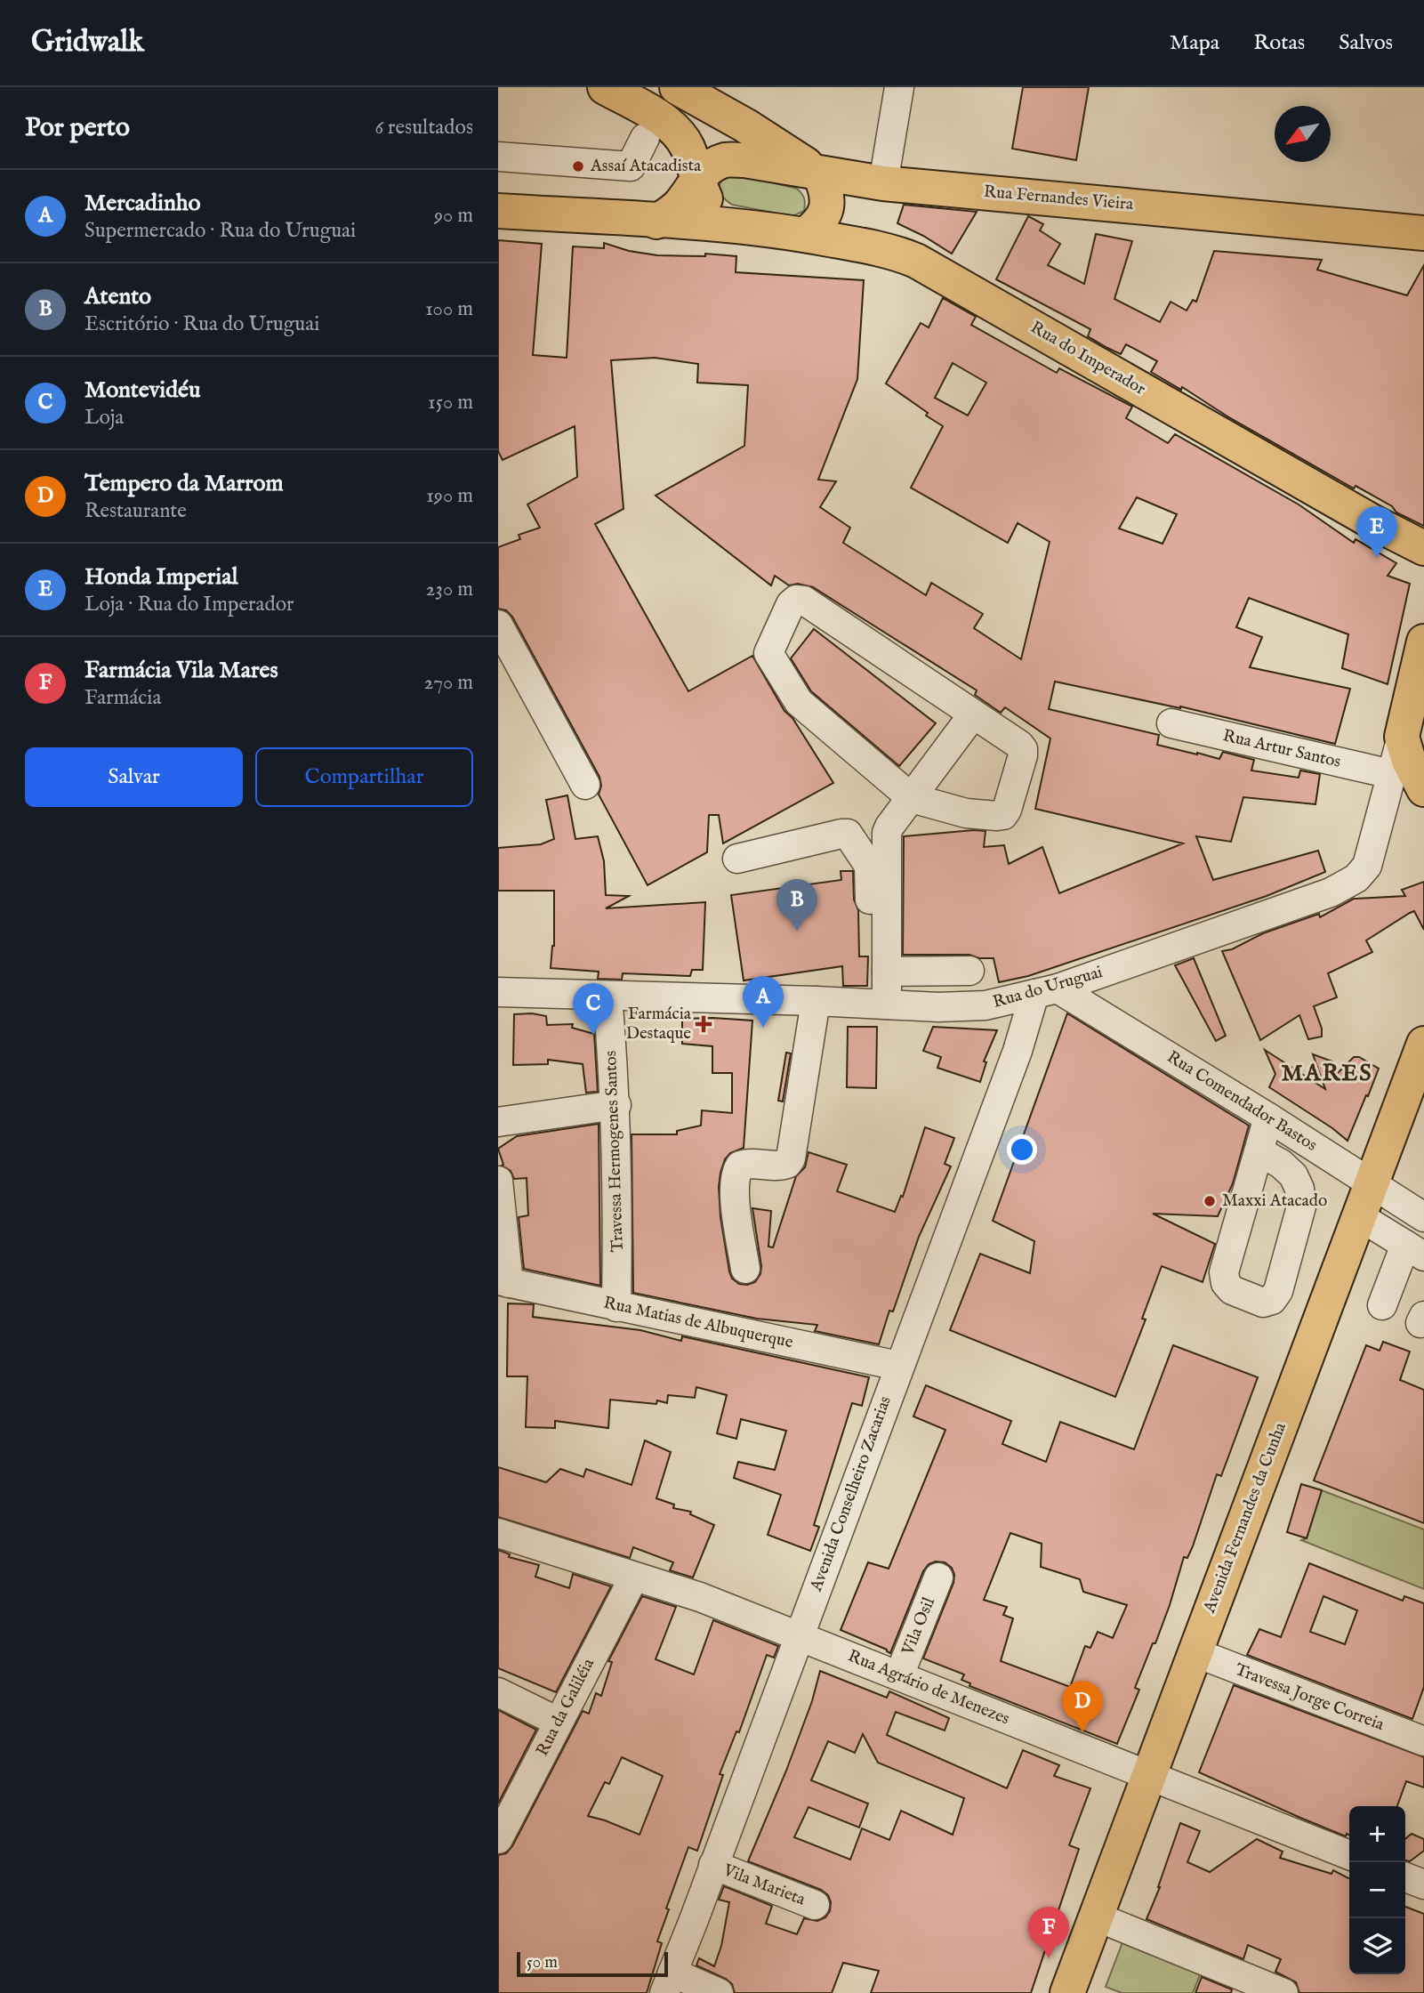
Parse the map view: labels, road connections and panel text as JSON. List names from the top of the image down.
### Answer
{
  "streets": {
    "main road": ["Rua Fernandes Vieira", "Rua do Imperador", "Avenida Fernandes da Cunha"],
    "street": [
      "Rua Artur Santos",
      "Rua do Uruguai",
      "Rua Comendador Bastos",
      "Travessa Hermogenes Santos",
      "Rua Matias de Albuquerque",
      "Avenida Conselheiro Zacarias",
      "Vila Osil",
      "Rua Agrário de Menezes",
      "Travessa Jorge Correia",
      "Rua da Galiléia",
      "Vila Marieta"
    ]
  },
  "crossings": [
    ["Rua Artur Santos", "Rua do Uruguai"],
    ["Rua do Uruguai", "Rua Comendador Bastos"],
    ["Rua do Uruguai", "Travessa Hermogenes Santos"],
    ["Rua do Uruguai", "Avenida Conselheiro Zacarias"],
    ["Rua Comendador Bastos", "Avenida Conselheiro Zacarias"],
    ["Rua Comendador Bastos", "Avenida Fernandes da Cunha"],
    ["Travessa Hermogenes Santos", "Rua Matias de Albuquerque"],
    ["Rua Matias de Albuquerque", "Avenida Conselheiro Zacarias"],
    ["Avenida Conselheiro Zacarias", "Rua Agrário de Menezes"],
    ["Avenida Conselheiro Zacarias", "Vila Marieta"],
    ["Avenida Fernandes da Cunha", "Rua Agrário de Menezes"],
    ["Avenida Fernandes da Cunha", "Travessa Jorge Correia"],
    ["Vila Osil", "Rua Agrário de Menezes"],
    ["Rua Agrário de Menezes", "Rua da Galiléia"]
  ],
  "districts": ["MARES"],
  "places": {
    "other": ["Assaí Atacadista", "Maxxi Atacado"],
    "health": ["Farmácia Destaque"]
  },
  "scale_bar": "50 m",
  "north": "bottom left",
  "page": {
    "header": "Gridwalk",
    "nav": ["Mapa", "Rotas", "Salvos"],
    "heading": ["Por perto", "6 resultados"],
    "list": [
      {
        "mark": "A",
        "name": "Mercadinho",
        "note": "Supermercado · Rua do Uruguai",
        "value": "90 m"
      },
      {
        "mark": "B",
        "name": "Atento",
        "note": "Escritório · Rua do Uruguai",
        "value": "100 m"
      },
      {
        "mark": "C",
        "name": "Montevidéu",
        "note": "Loja",
        "value": "150 m"
      },
      {
        "mark": "D",
        "name": "Tempero da Marrom",
        "note": "Restaurante",
        "value": "190 m"
      },
      {
        "mark": "E",
        "name": "Honda Imperial",
        "note": "Loja · Rua do Imperador",
        "value": "230 m"
      },
      {
        "mark": "F",
        "name": "Farmácia Vila Mares",
        "note": "Farmácia",
        "value": "270 m"
      }
    ],
    "pins": [
      "E",
      "B",
      "A",
      "C",
      "D",
      "F"
    ],
    "buttons": ["Salvar", "Compartilhar"],
    "map_buttons": ["+", "−"],
    "scale": "50 m"
  }
}
